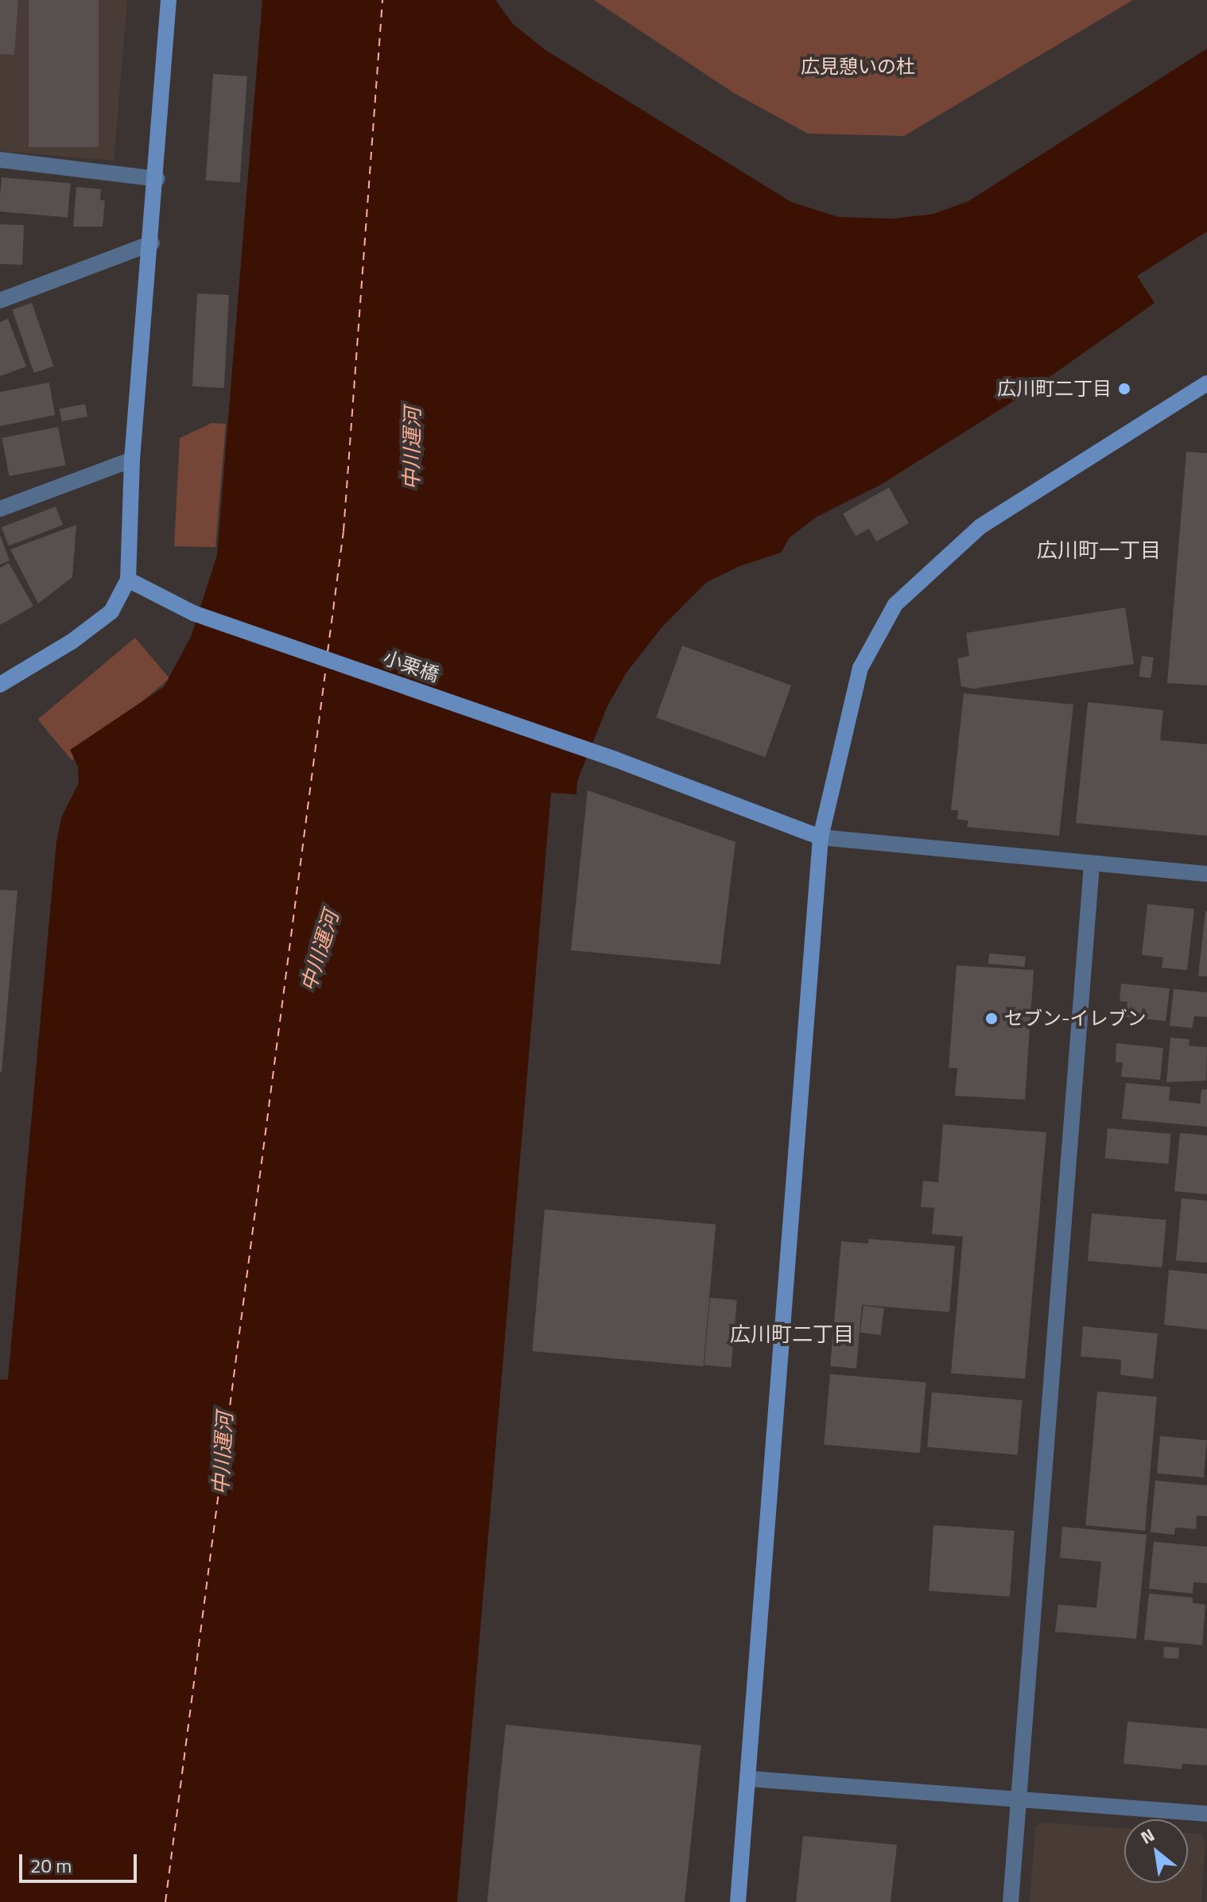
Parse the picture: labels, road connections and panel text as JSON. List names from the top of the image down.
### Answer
{
  "streets": {
    "street": ["小栗橋"]
  },
  "districts": ["広川町一丁目", "広川町二丁目"],
  "water": ["中川運河"],
  "parks": ["広見憩いの杜"],
  "places": ["広川町二丁目", "セブン-イレブン"],
  "scale_bar": "20 m",
  "north": "top left"
}
